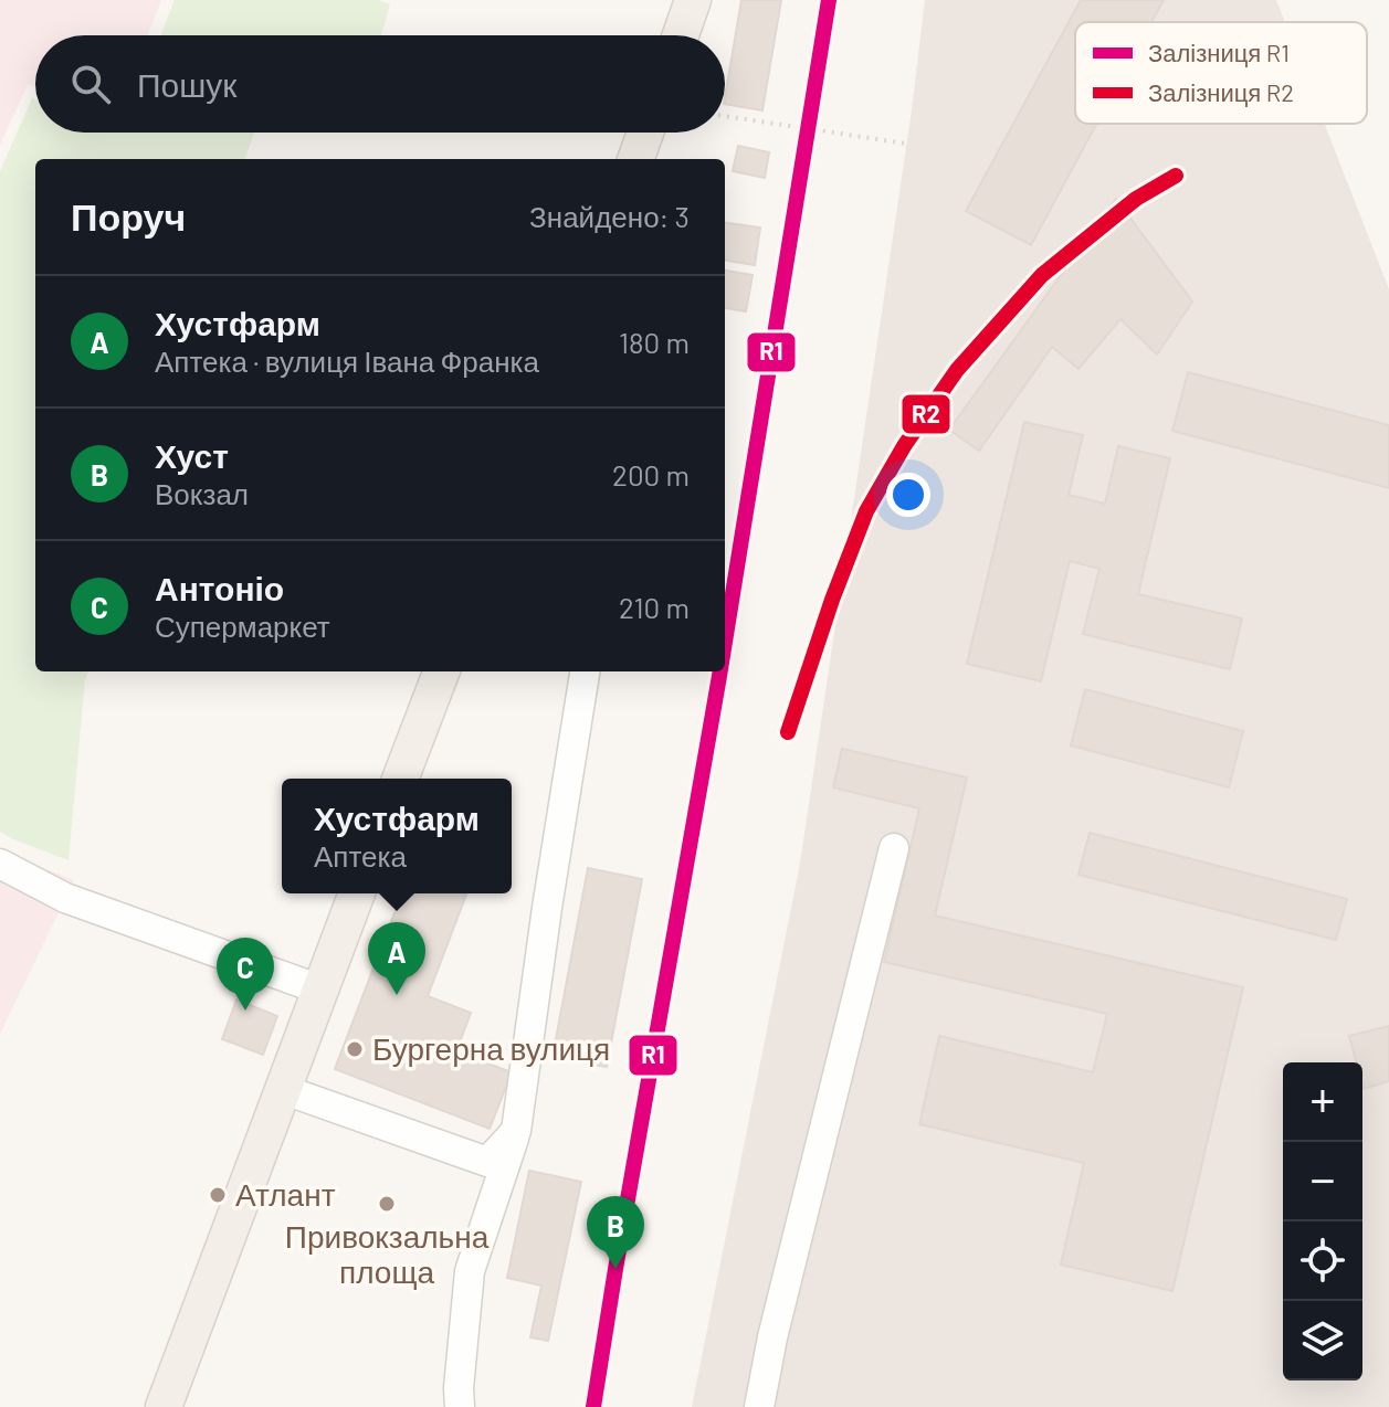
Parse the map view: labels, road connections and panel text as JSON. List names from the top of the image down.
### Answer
{
  "places": ["Бургерна вулиця", "Атлант", "Привокзальна площа"],
  "lines": ["rail line R1", "rail line R2"],
  "legend": ["Залізниця R1", "Залізниця R2"],
  "page": {
    "search": "Пошук",
    "heading": ["Поруч", "Знайдено: 3"],
    "list": [
      {
        "mark": "A",
        "name": "Хустфарм",
        "note": "Аптека · вулиця Івана Франка",
        "value": "180 m"
      },
      {
        "mark": "B",
        "name": "Хуст",
        "note": "Вокзал",
        "value": "200 m"
      },
      {
        "mark": "C",
        "name": "Антоніо",
        "note": "Супермаркет",
        "value": "210 m"
      }
    ],
    "popup": ["Хустфарм", "Аптека"],
    "pins": ["A", "C", "B"],
    "map_buttons": ["+", "−"]
  }
}
